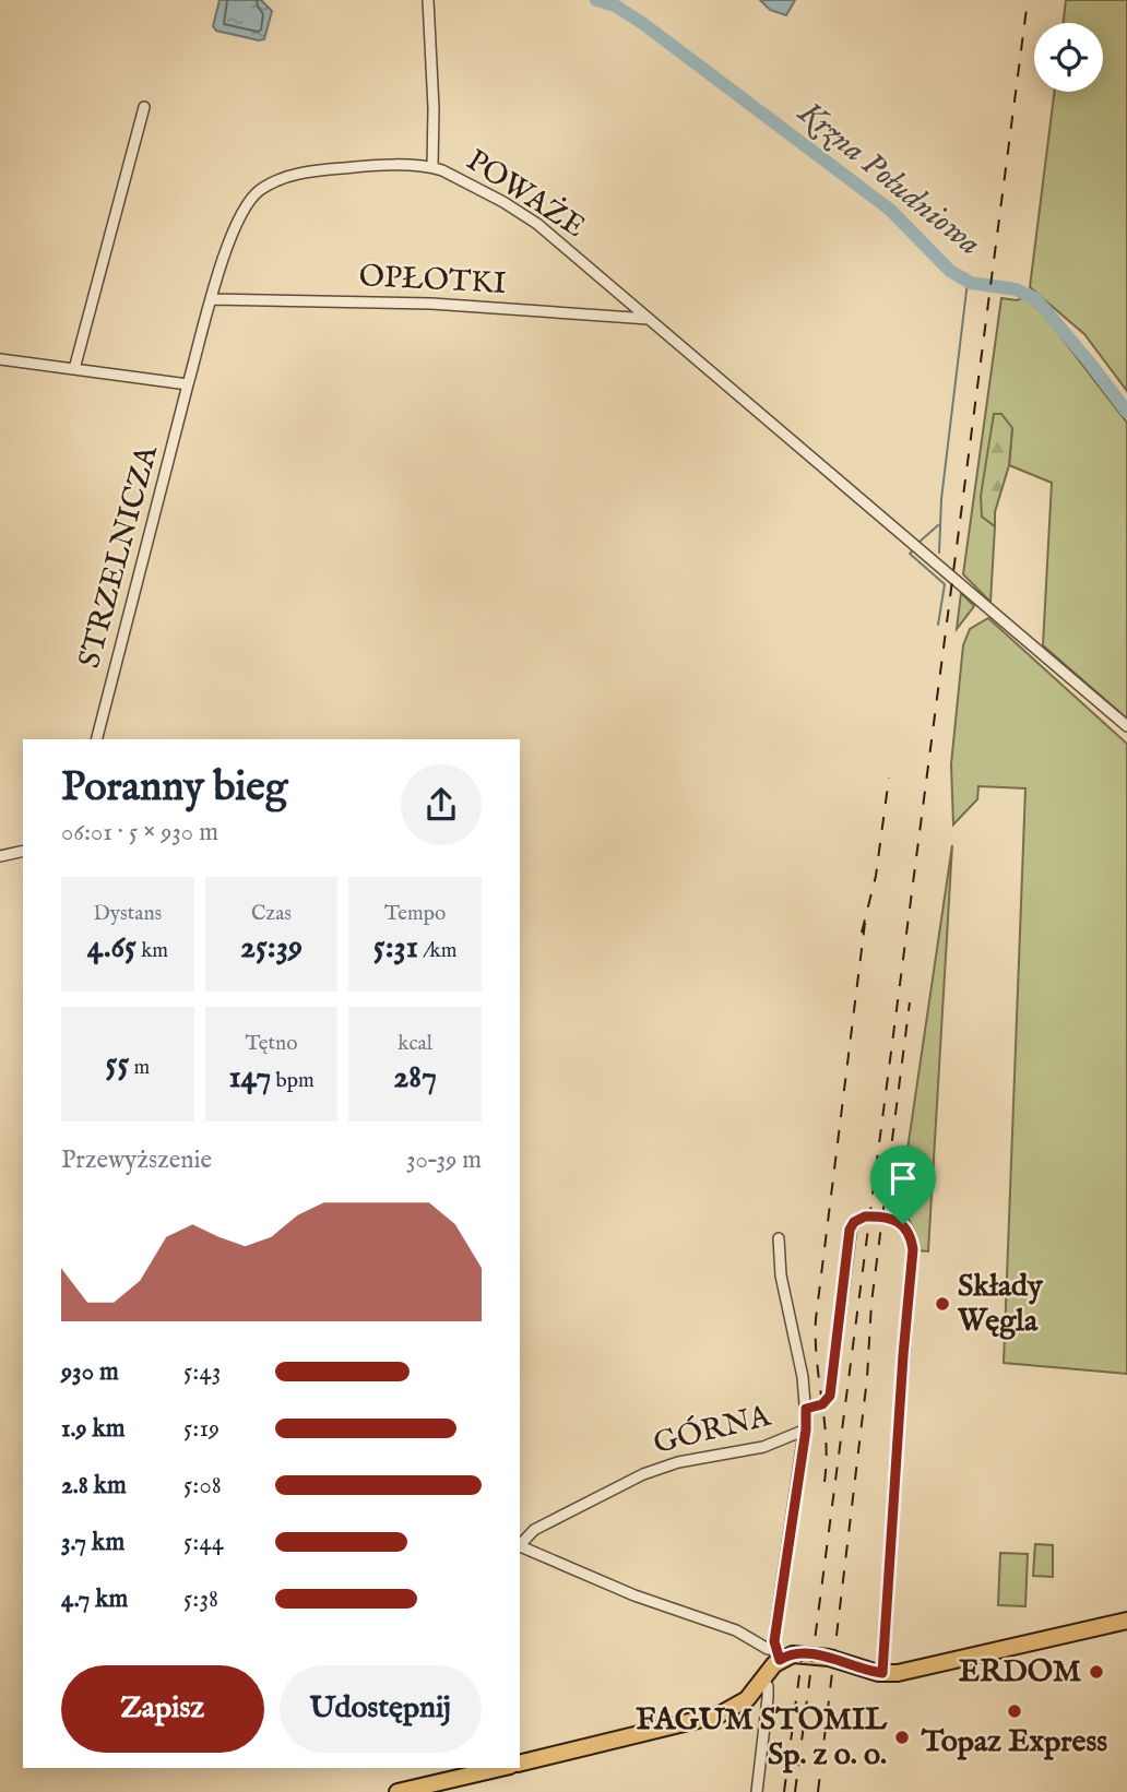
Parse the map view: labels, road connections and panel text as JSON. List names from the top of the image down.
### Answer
{
  "streets": {
    "street": [
      "POWAŻE",
      "OPŁOTKI",
      "STRZELNICZA",
      "GÓRNA"
    ]
  },
  "crossings": [
    ["POWAŻE", "OPŁOTKI"],
    ["POWAŻE", "STRZELNICZA"]
  ],
  "water": ["Krzna Południowa"],
  "places": [
    "Składy Węgla",
    "ERDOM",
    "Topaz Express",
    "FAGUM STOMIL Sp. z o. o."
  ],
  "page": {
    "heading": ["Poranny bieg", "06:01 · 5 × 930 m"],
    "stats": [
      ["Dystans", "4.65 km"],
      ["Czas", "25:39"],
      ["Tempo", "5:31 /km"],
      ["55 m"],
      ["Tętno", "147 bpm"],
      ["kcal", "287"]
    ],
    "chart": ["Przewyższenie", "30–39 m"],
    "list": [
      {
        "name": "930 m",
        "note": "5:43"
      },
      {
        "name": "1.9 km",
        "note": "5:19"
      },
      {
        "name": "2.8 km",
        "note": "5:08"
      },
      {
        "name": "3.7 km",
        "note": "5:44"
      },
      {
        "name": "4.7 km",
        "note": "5:38"
      }
    ],
    "buttons": ["Zapisz", "Udostępnij"]
  }
}
